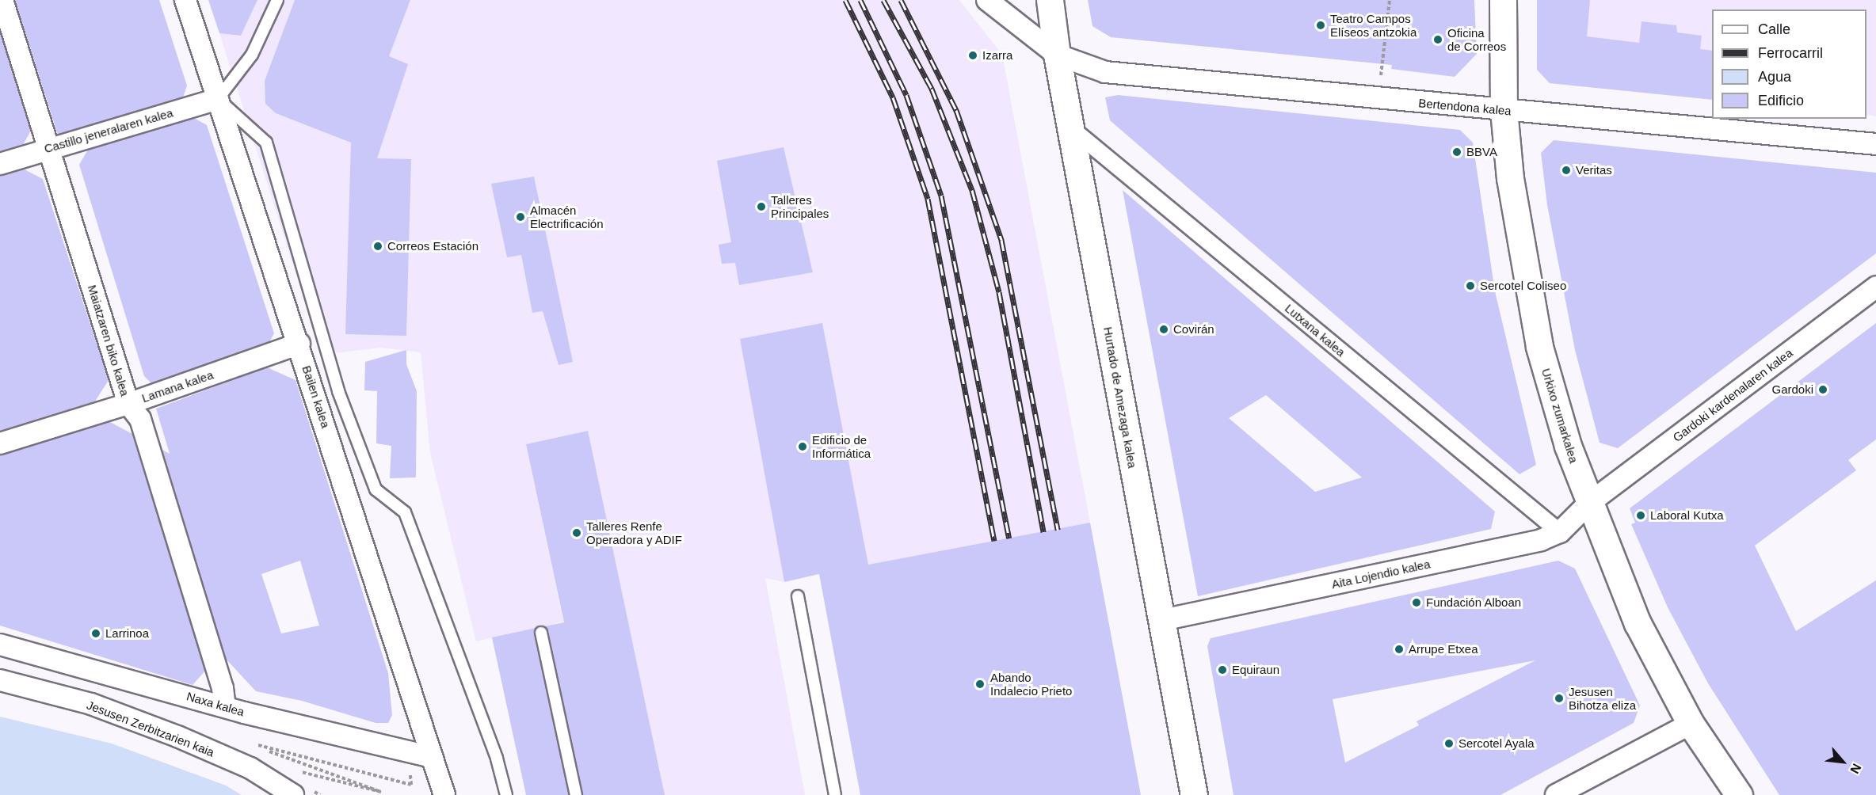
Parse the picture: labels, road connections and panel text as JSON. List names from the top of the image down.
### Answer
{
  "streets": {
    "main road": ["Hurtado de Amezaga kalea", "Urkixo zumarkalea"],
    "street": [
      "Bertendona kalea",
      "Castillo jeneralaren kalea",
      "Lutxana kalea",
      "Maiatzaren biko kalea",
      "Lamana kalea",
      "Gardoki kardenalaren kalea",
      "Bailen kalea",
      "Aita Lojendio kalea",
      "Naxa kalea",
      "Jesusen Zerbitzarien kaia"
    ]
  },
  "crossings": [
    ["Bertendona kalea", "Hurtado de Amezaga kalea"],
    ["Bertendona kalea", "Urkixo zumarkalea"],
    ["Castillo jeneralaren kalea", "Maiatzaren biko kalea"],
    ["Castillo jeneralaren kalea", "Bailen kalea"],
    ["Lutxana kalea", "Hurtado de Amezaga kalea"],
    ["Lutxana kalea", "Aita Lojendio kalea"],
    ["Maiatzaren biko kalea", "Lamana kalea"],
    ["Maiatzaren biko kalea", "Naxa kalea"],
    ["Lamana kalea", "Bailen kalea"],
    ["Gardoki kardenalaren kalea", "Urkixo zumarkalea"],
    ["Gardoki kardenalaren kalea", "Aita Lojendio kalea"],
    ["Bailen kalea", "Naxa kalea"],
    ["Hurtado de Amezaga kalea", "Aita Lojendio kalea"],
    ["Urkixo zumarkalea", "Aita Lojendio kalea"]
  ],
  "places": [
    "Teatro Campos Elíseos antzokia",
    "Oficina de Correos",
    "Izarra",
    "BBVA",
    "Veritas",
    "Talleres Principales",
    "Almacén Electrificación",
    "Correos Estación",
    "Sercotel Coliseo",
    "Covirán",
    "Gardoki",
    "Edificio de Informática",
    "Laboral Kutxa",
    "Talleres Renfe Operadora y ADIF",
    "Fundación Alboan",
    "Larrinoa",
    "Arrupe Etxea",
    "Equiraun",
    "Abando Indalecio Prieto",
    "Jesusen Bihotza eliza",
    "Sercotel Ayala"
  ],
  "legend": [
    "Calle",
    "Ferrocarril",
    "Agua",
    "Edificio"
  ],
  "north": "bottom right"
}
